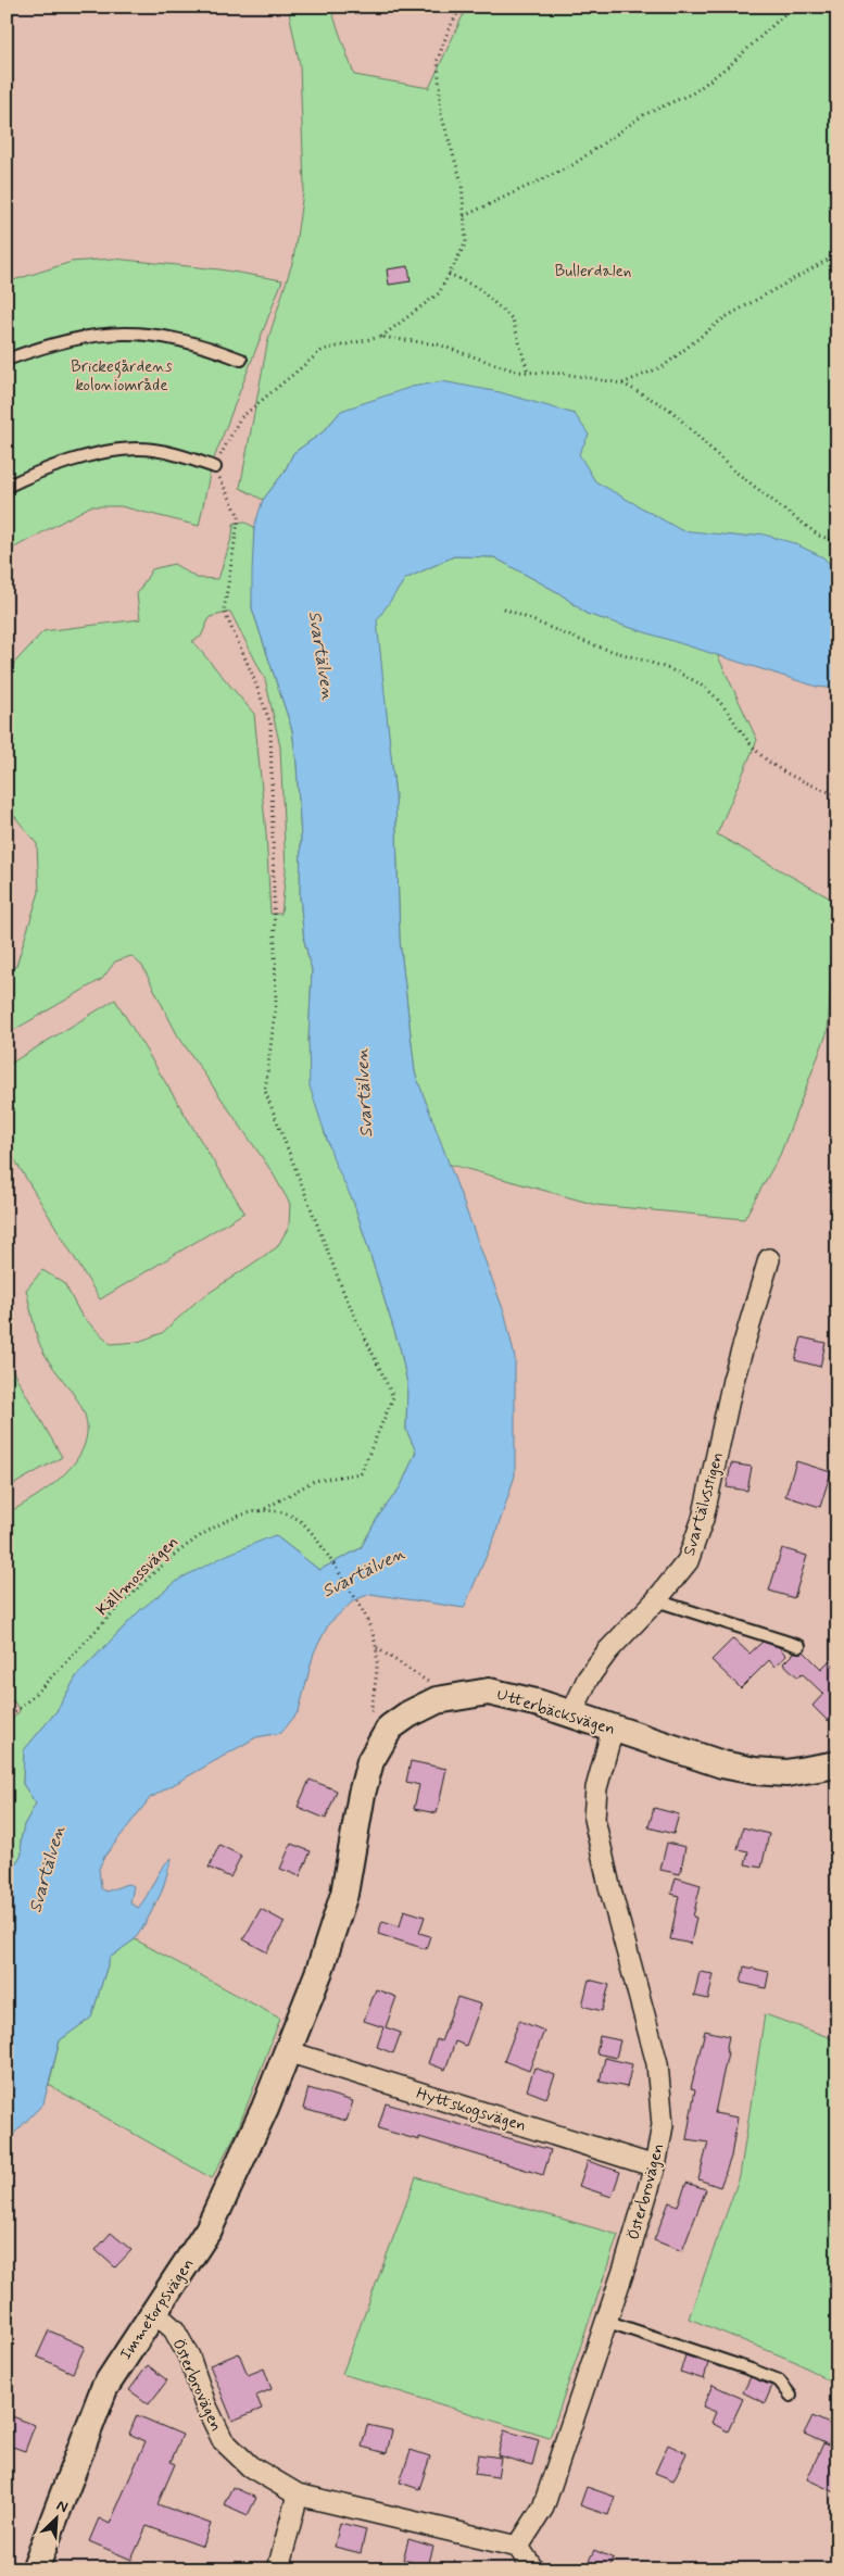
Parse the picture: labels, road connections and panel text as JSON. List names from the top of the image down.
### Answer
{
  "streets": {
    "street": [
      "Svartälvsstigen",
      "Utterbäcksvägen",
      "Hyttskogsvägen",
      "Österbrovägen",
      "Immetorpsvägen"
    ],
    "path": ["Källmossvägen"]
  },
  "crossings": [
    ["Svartälvsstigen", "Utterbäcksvägen"],
    ["Utterbäcksvägen", "Hyttskogsvägen"],
    ["Utterbäcksvägen", "Österbrovägen"],
    ["Utterbäcksvägen", "Immetorpsvägen"],
    ["Hyttskogsvägen", "Österbrovägen"],
    ["Hyttskogsvägen", "Immetorpsvägen"],
    ["Österbrovägen", "Immetorpsvägen"]
  ],
  "water": ["Svartälven"],
  "parks": ["Bullerdalen", "Brickegårdens koloniområde"],
  "north": "top right"
}
